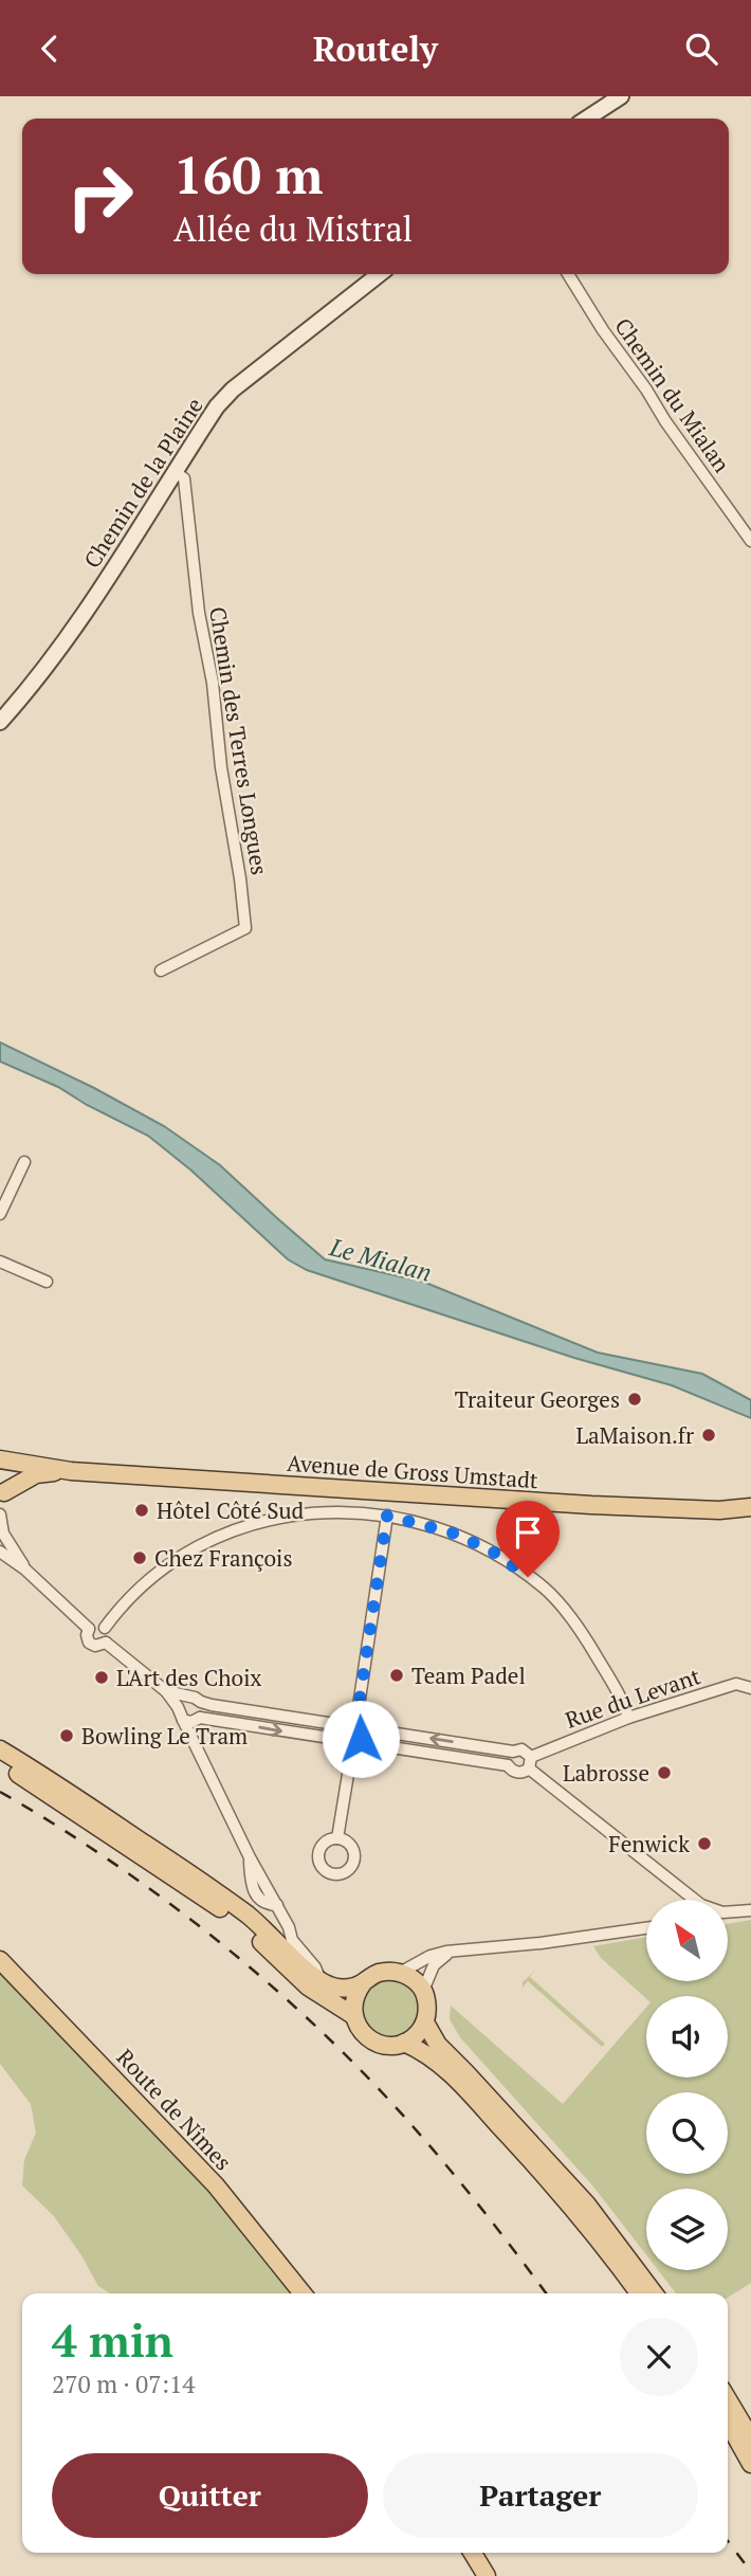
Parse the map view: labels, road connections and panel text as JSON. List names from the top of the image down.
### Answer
{
  "streets": {
    "main road": ["Avenue de Gross Umstadt", "Route de Nîmes"],
    "street": [
      "Chemin du Mialan",
      "Chemin de la Plaine",
      "Chemin des Terres Longues",
      "Rue du Levant"
    ]
  },
  "crossings": [
    ["Chemin de la Plaine", "Chemin des Terres Longues"]
  ],
  "water": ["Le Mialan"],
  "places": [
    "Traiteur Georges",
    "LaMaison.fr",
    "Hôtel Côté Sud",
    "Chez François",
    "Team Padel",
    "L'Art des Choix",
    "Bowling Le Tram",
    "Labrosse",
    "Fenwick"
  ],
  "north": "top left",
  "page": {
    "header": "Routely",
    "turn": ["160 m", "Allée du Mistral"],
    "heading": ["4 min", "270 m · 07:14"],
    "buttons": ["Quitter", "Partager"]
  }
}
